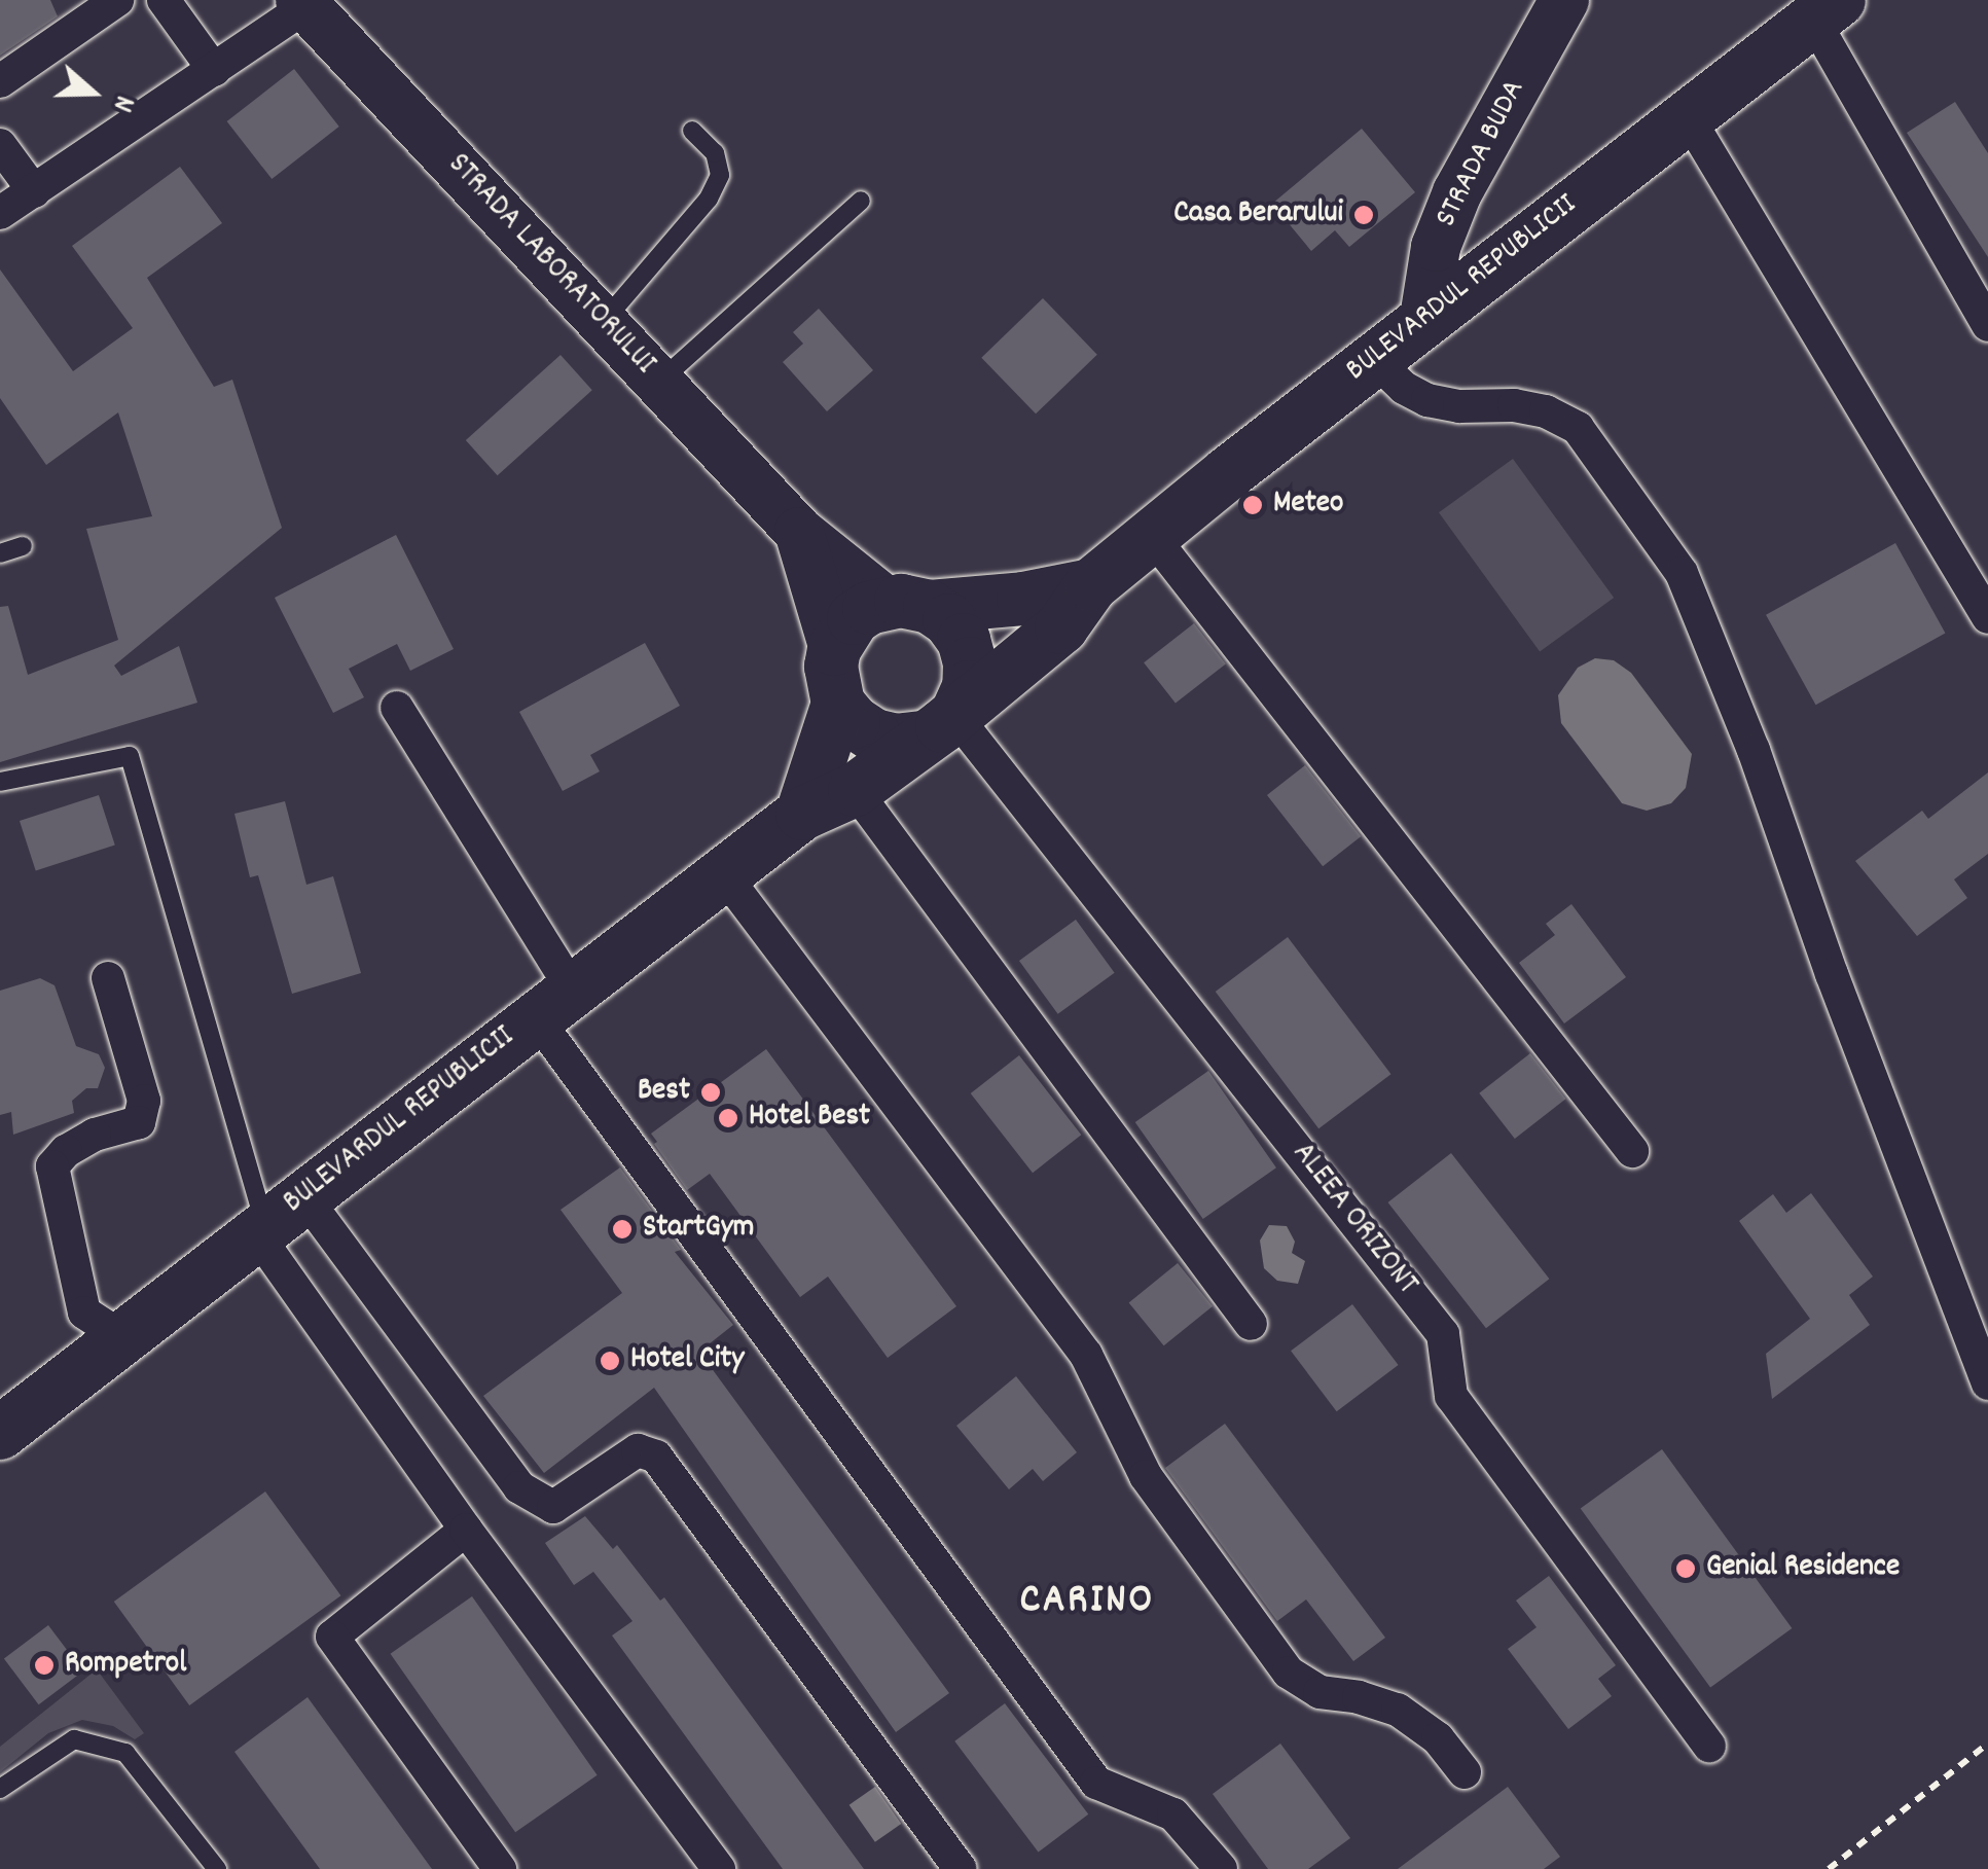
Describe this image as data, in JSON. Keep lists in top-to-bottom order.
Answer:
{
  "streets": {
    "main road": ["BULEVARDUL REPUBLICII"],
    "street": ["STRADA BUDA", "STRADA LABORATORULUI", "ALEEA ORIZONT"]
  },
  "crossings": [
    ["STRADA BUDA", "BULEVARDUL REPUBLICII"],
    ["STRADA LABORATORULUI", "BULEVARDUL REPUBLICII"],
    ["STRADA LABORATORULUI", "ALEEA ORIZONT"],
    ["BULEVARDUL REPUBLICII", "ALEEA ORIZONT"]
  ],
  "districts": ["CARINO"],
  "places": [
    "Casa Berarului",
    "Meteo",
    "Best",
    "Hotel Best",
    "StartGym",
    "Hotel City",
    "Genial Residence",
    "Rompetrol"
  ],
  "north": "right"
}
